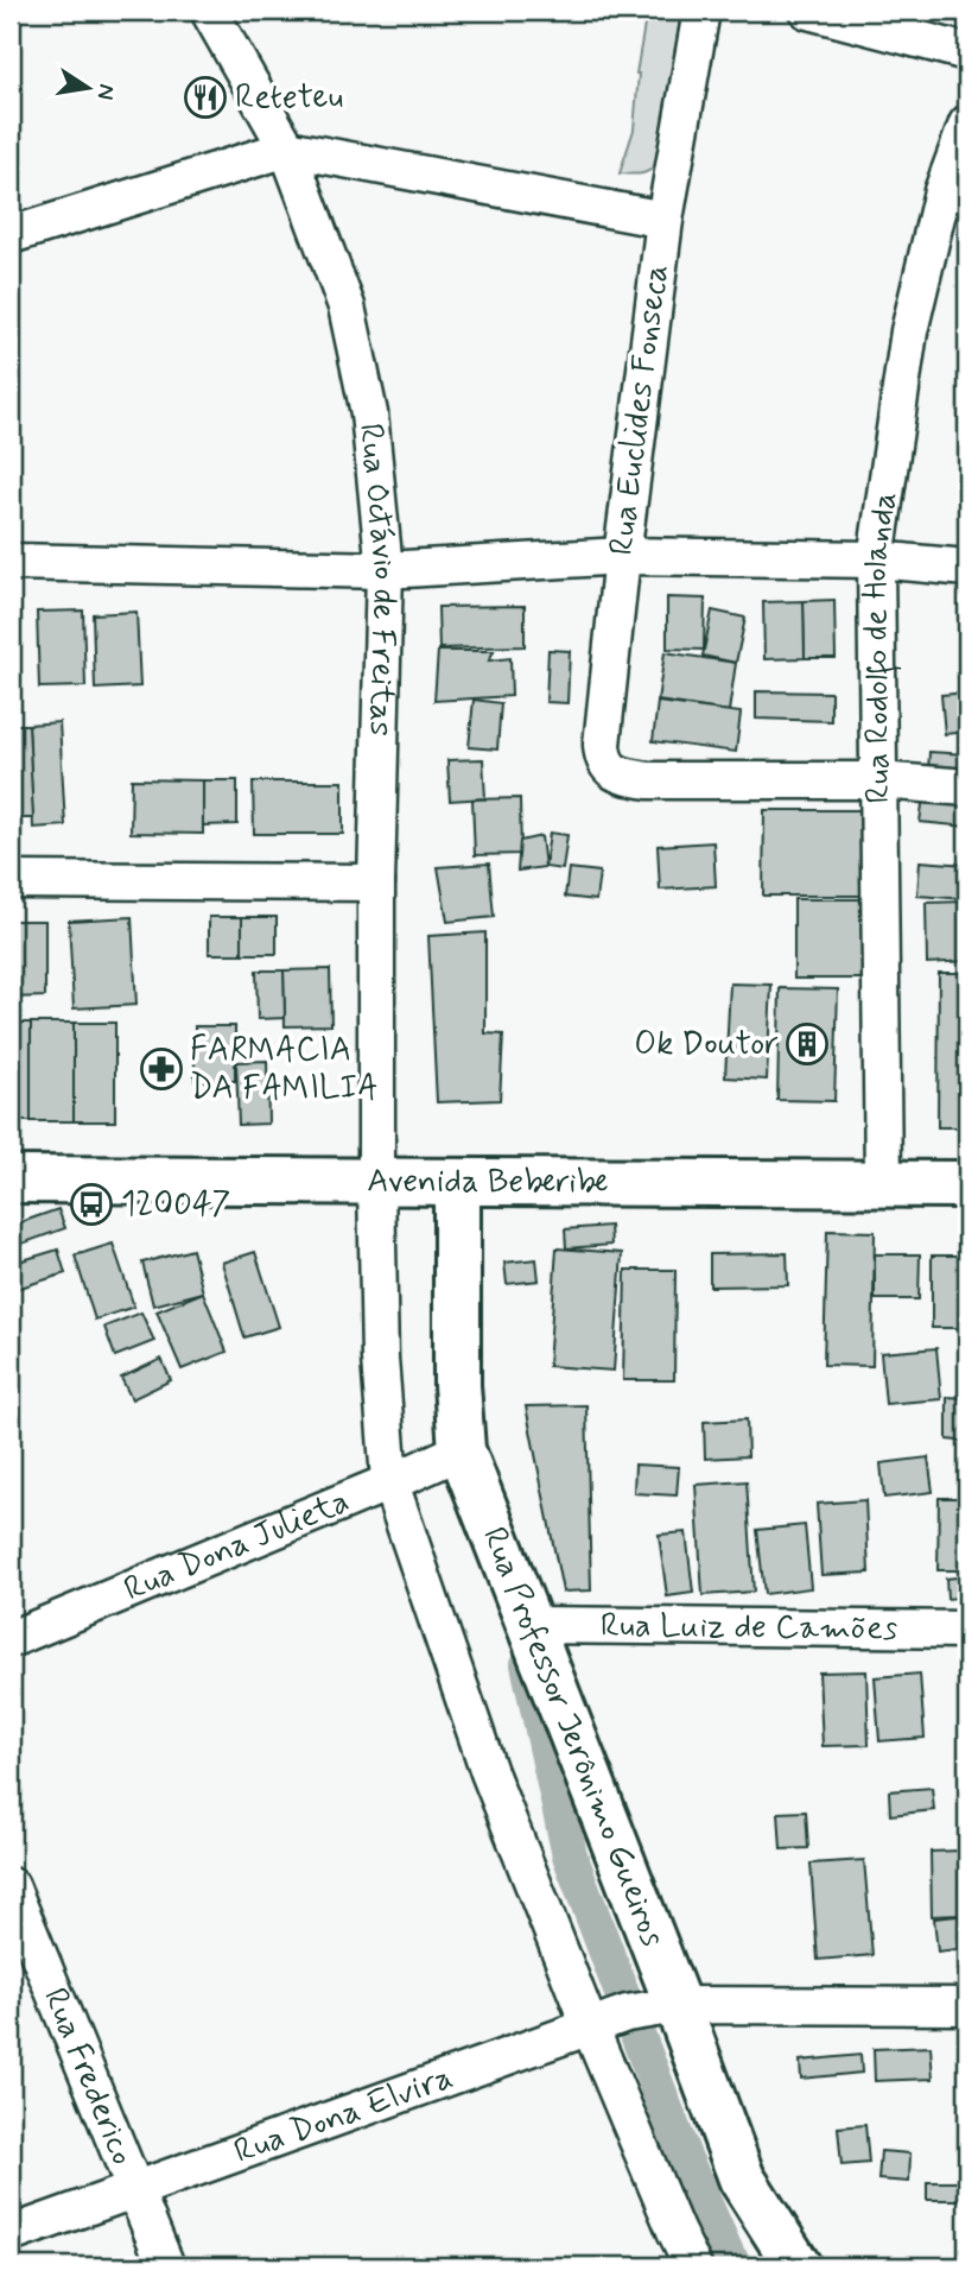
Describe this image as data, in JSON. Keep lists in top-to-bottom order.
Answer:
{
  "streets": {
    "street": [
      "Rua Euclides Fonseca",
      "Rua Octávio de Freitas",
      "Rua Rodolfo de Holanda",
      "Avenida Beberibe",
      "Rua Dona Julieta",
      "Rua Luiz de Camões",
      "Rua Professor Jerônimo Gueiros",
      "Rua Frederico",
      "Rua Dona Elvira"
    ]
  },
  "crossings": [
    ["Rua Euclides Fonseca", "Rua Rodolfo de Holanda"],
    ["Rua Octávio de Freitas", "Avenida Beberibe"],
    ["Rua Rodolfo de Holanda", "Avenida Beberibe"],
    ["Avenida Beberibe", "Rua Professor Jerônimo Gueiros"],
    ["Rua Dona Julieta", "Rua Professor Jerônimo Gueiros"],
    ["Rua Luiz de Camões", "Rua Professor Jerônimo Gueiros"],
    ["Rua Professor Jerônimo Gueiros", "Rua Dona Elvira"],
    ["Rua Frederico", "Rua Dona Elvira"]
  ],
  "places": {
    "restaurant": ["Reteteu"],
    "building": ["Ok Doutor"],
    "pharmacy": ["FARMACIA DA FAMILIA"],
    "bus stop": ["120047"]
  },
  "north": "right"
}
